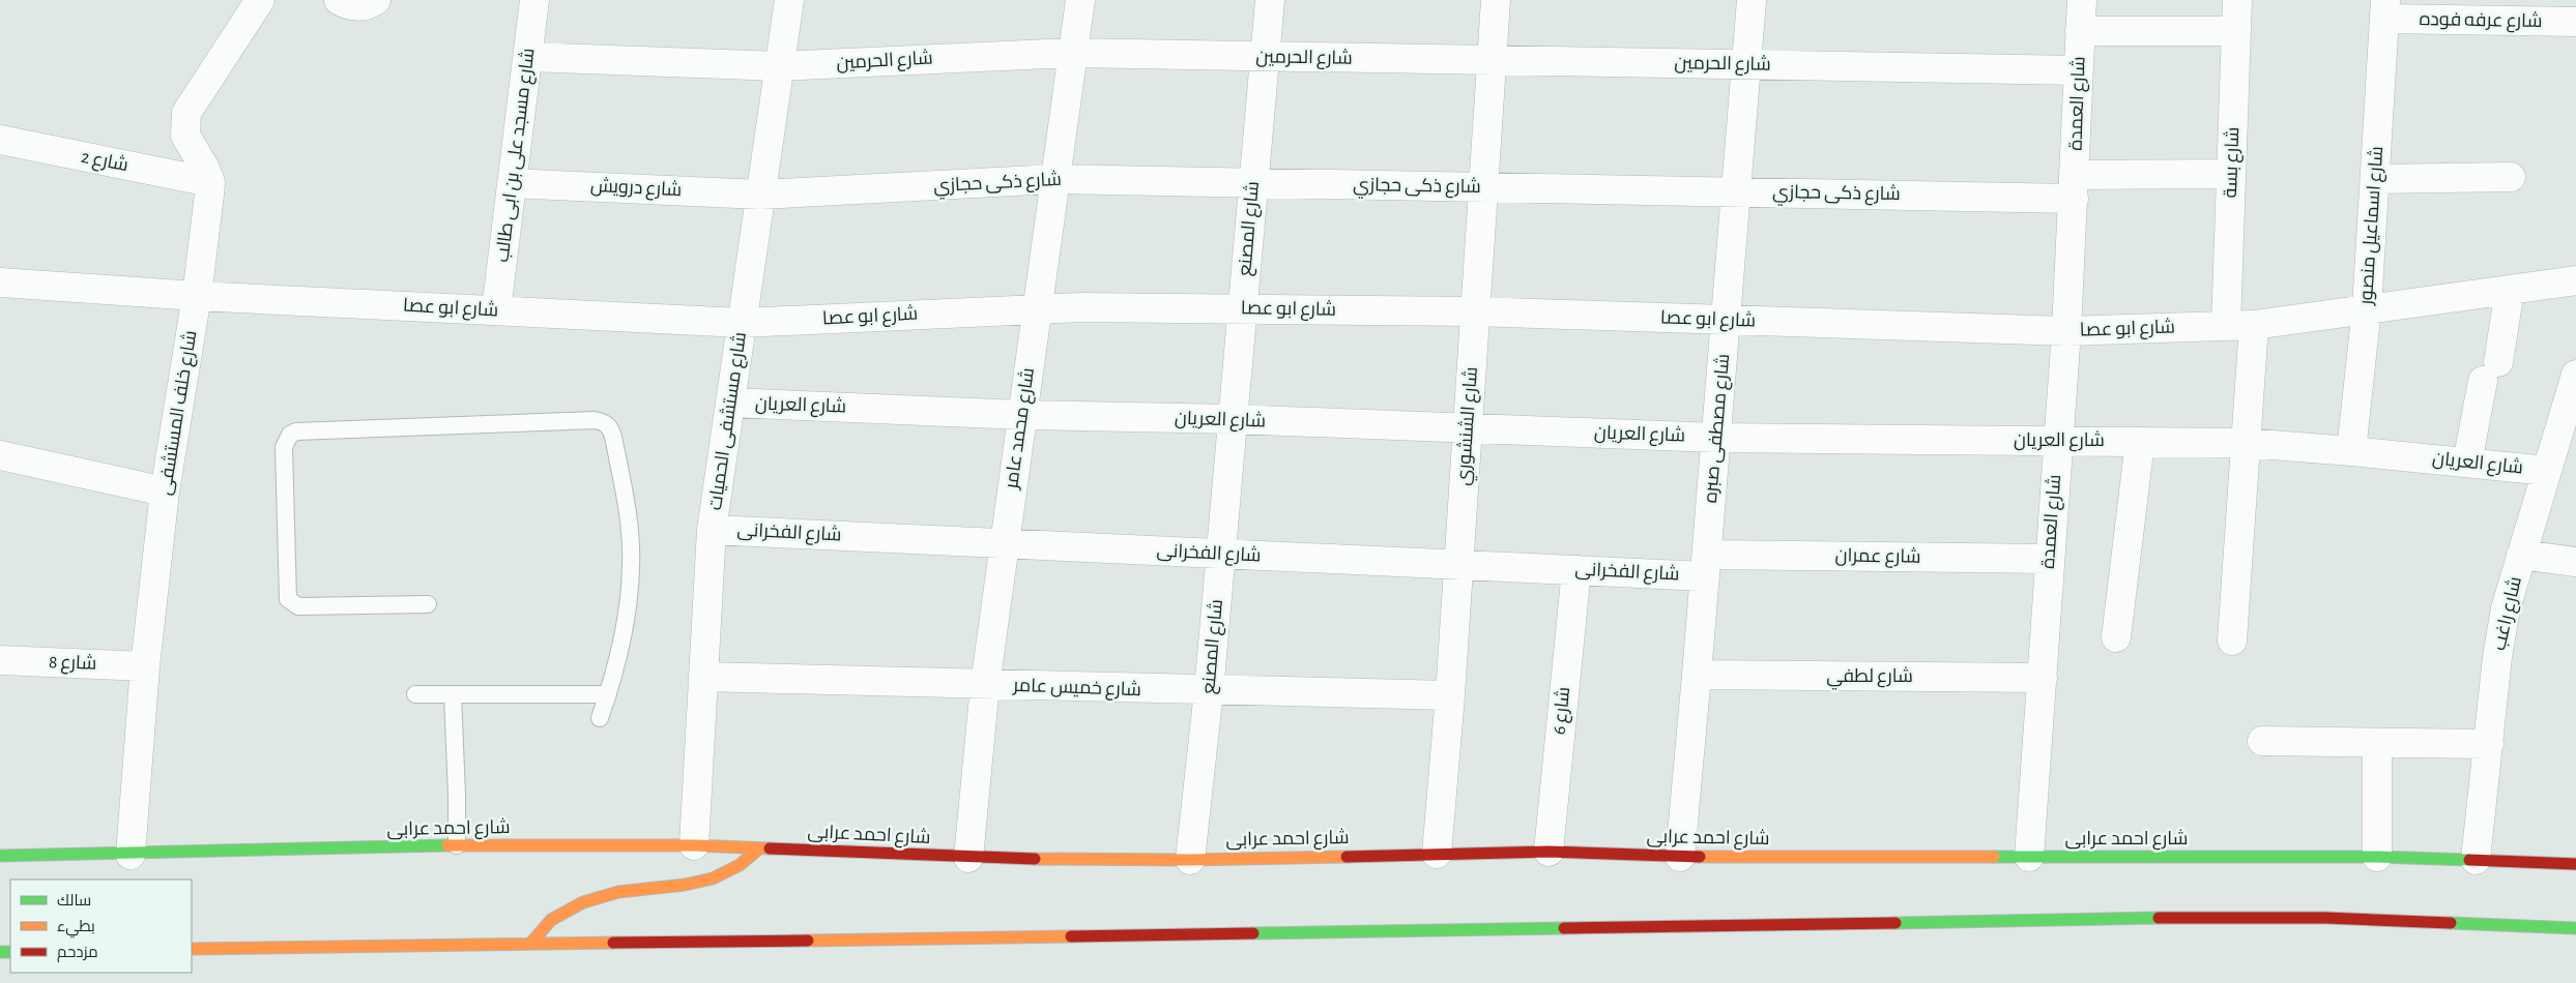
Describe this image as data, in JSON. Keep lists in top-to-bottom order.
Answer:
{
  "streets": {
    "main road": ["شارع احمد عرابى"],
    "street": [
      "شارع عرفه فوده",
      "شارع الحرمين",
      "شارع العمدة",
      "شارع مسجد على بن ابى طالب",
      "شارع 2",
      "شارع بسة",
      "شارع ذكى حجازي",
      "شارع درويش",
      "شارع اسماعيل منصور",
      "شارع المصنع",
      "شارع ابو عصا",
      "شارع العريان",
      "شارع خلف المستشفى",
      "شارع مستشفى الحميات",
      "شارع الشنشوري",
      "شارع محمد عامر",
      "شارع مصطفى صبره",
      "شارع الفخرانى",
      "شارع عمران",
      "شارع راغب",
      "شارع 8",
      "شارع لطفي",
      "شارع خميس عامر",
      "شارع 6"
    ]
  },
  "crossings": [
    ["شارع عرفه فوده", "شارع اسماعيل منصور"],
    ["شارع الحرمين", "شارع العمدة"],
    ["شارع الحرمين", "شارع مسجد على بن ابى طالب"],
    ["شارع الحرمين", "شارع المصنع"],
    ["شارع الحرمين", "شارع مستشفى الحميات"],
    ["شارع الحرمين", "شارع الشنشوري"],
    ["شارع الحرمين", "شارع محمد عامر"],
    ["شارع الحرمين", "شارع مصطفى صبره"],
    ["شارع العمدة", "شارع ذكى حجازي"],
    ["شارع العمدة", "شارع ابو عصا"],
    ["شارع العمدة", "شارع العريان"],
    ["شارع العمدة", "شارع عمران"],
    ["شارع العمدة", "شارع لطفي"],
    ["شارع العمدة", "شارع احمد عرابى"],
    ["شارع مسجد على بن ابى طالب", "شارع درويش"],
    ["شارع مسجد على بن ابى طالب", "شارع ابو عصا"],
    ["شارع 2", "شارع خلف المستشفى"],
    ["شارع بسة", "شارع ذكى حجازي"],
    ["شارع بسة", "شارع ابو عصا"],
    ["شارع بسة", "شارع العريان"],
    ["شارع ذكى حجازي", "شارع درويش"],
    ["شارع ذكى حجازي", "شارع المصنع"],
    ["شارع ذكى حجازي", "شارع مستشفى الحميات"],
    ["شارع ذكى حجازي", "شارع الشنشوري"],
    ["شارع ذكى حجازي", "شارع محمد عامر"],
    ["شارع ذكى حجازي", "شارع مصطفى صبره"],
    ["شارع درويش", "شارع مستشفى الحميات"],
    ["شارع اسماعيل منصور", "شارع ابو عصا"],
    ["شارع اسماعيل منصور", "شارع العريان"],
    ["شارع المصنع", "شارع ابو عصا"],
    ["شارع المصنع", "شارع العريان"],
    ["شارع المصنع", "شارع الفخرانى"],
    ["شارع المصنع", "شارع خميس عامر"],
    ["شارع المصنع", "شارع احمد عرابى"],
    ["شارع ابو عصا", "شارع خلف المستشفى"],
    ["شارع ابو عصا", "شارع مستشفى الحميات"],
    ["شارع ابو عصا", "شارع الشنشوري"],
    ["شارع ابو عصا", "شارع محمد عامر"],
    ["شارع ابو عصا", "شارع مصطفى صبره"],
    ["شارع العريان", "شارع مستشفى الحميات"],
    ["شارع العريان", "شارع الشنشوري"],
    ["شارع العريان", "شارع محمد عامر"],
    ["شارع العريان", "شارع مصطفى صبره"],
    ["شارع العريان", "شارع راغب"],
    ["شارع خلف المستشفى", "شارع 8"],
    ["شارع خلف المستشفى", "شارع احمد عرابى"],
    ["شارع مستشفى الحميات", "شارع الفخرانى"],
    ["شارع مستشفى الحميات", "شارع خميس عامر"],
    ["شارع مستشفى الحميات", "شارع احمد عرابى"],
    ["شارع الشنشوري", "شارع الفخرانى"],
    ["شارع الشنشوري", "شارع خميس عامر"],
    ["شارع الشنشوري", "شارع احمد عرابى"],
    ["شارع محمد عامر", "شارع الفخرانى"],
    ["شارع محمد عامر", "شارع خميس عامر"],
    ["شارع محمد عامر", "شارع احمد عرابى"],
    ["شارع مصطفى صبره", "شارع الفخرانى"],
    ["شارع مصطفى صبره", "شارع عمران"],
    ["شارع مصطفى صبره", "شارع لطفي"],
    ["شارع مصطفى صبره", "شارع احمد عرابى"],
    ["شارع الفخرانى", "شارع عمران"],
    ["شارع الفخرانى", "شارع 6"],
    ["شارع راغب", "شارع احمد عرابى"],
    ["شارع 6", "شارع احمد عرابى"]
  ],
  "legend": ["سالك", "بطيء", "مزدحم"]
}
